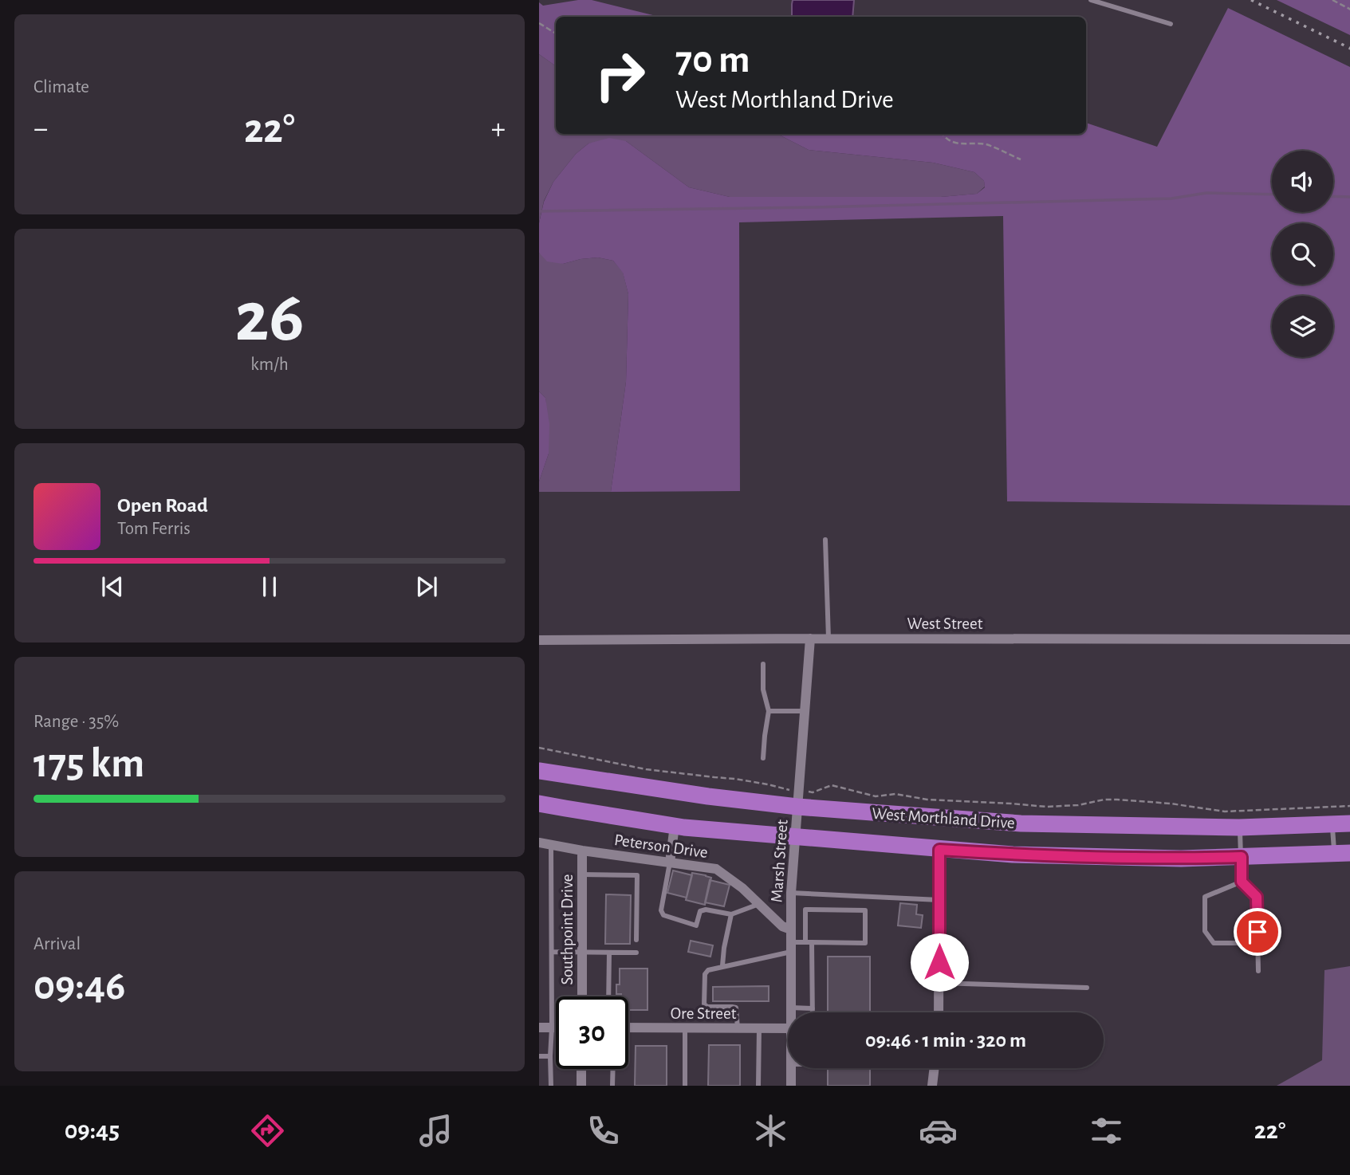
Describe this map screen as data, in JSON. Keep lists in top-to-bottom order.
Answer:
{
  "streets": {
    "highway": ["West Morthland Drive"],
    "street": [
      "West Street",
      "Peterson Drive",
      "Marsh Street",
      "Southpoint Drive",
      "Ore Street"
    ]
  },
  "crossings": [
    ["West Street", "Marsh Street"],
    ["West Morthland Drive", "Marsh Street"],
    ["Peterson Drive", "Marsh Street"],
    ["Peterson Drive", "Southpoint Drive"]
  ],
  "page": {
    "tile": [
      "Climate",
      ["26", "km/h"],
      ["Range · 35%", "175 km"],
      ["Arrival", "09:46"]
    ],
    "turn": ["70 m", "West Morthland Drive"],
    "heat": ["−", "22°", "+"],
    "song": ["Open Road", "Tom Ferris"],
    "limit": "30",
    "trip": "09:46 · 1 min · 320 m",
    "tabs": ["09:45", "22°"]
  }
}
